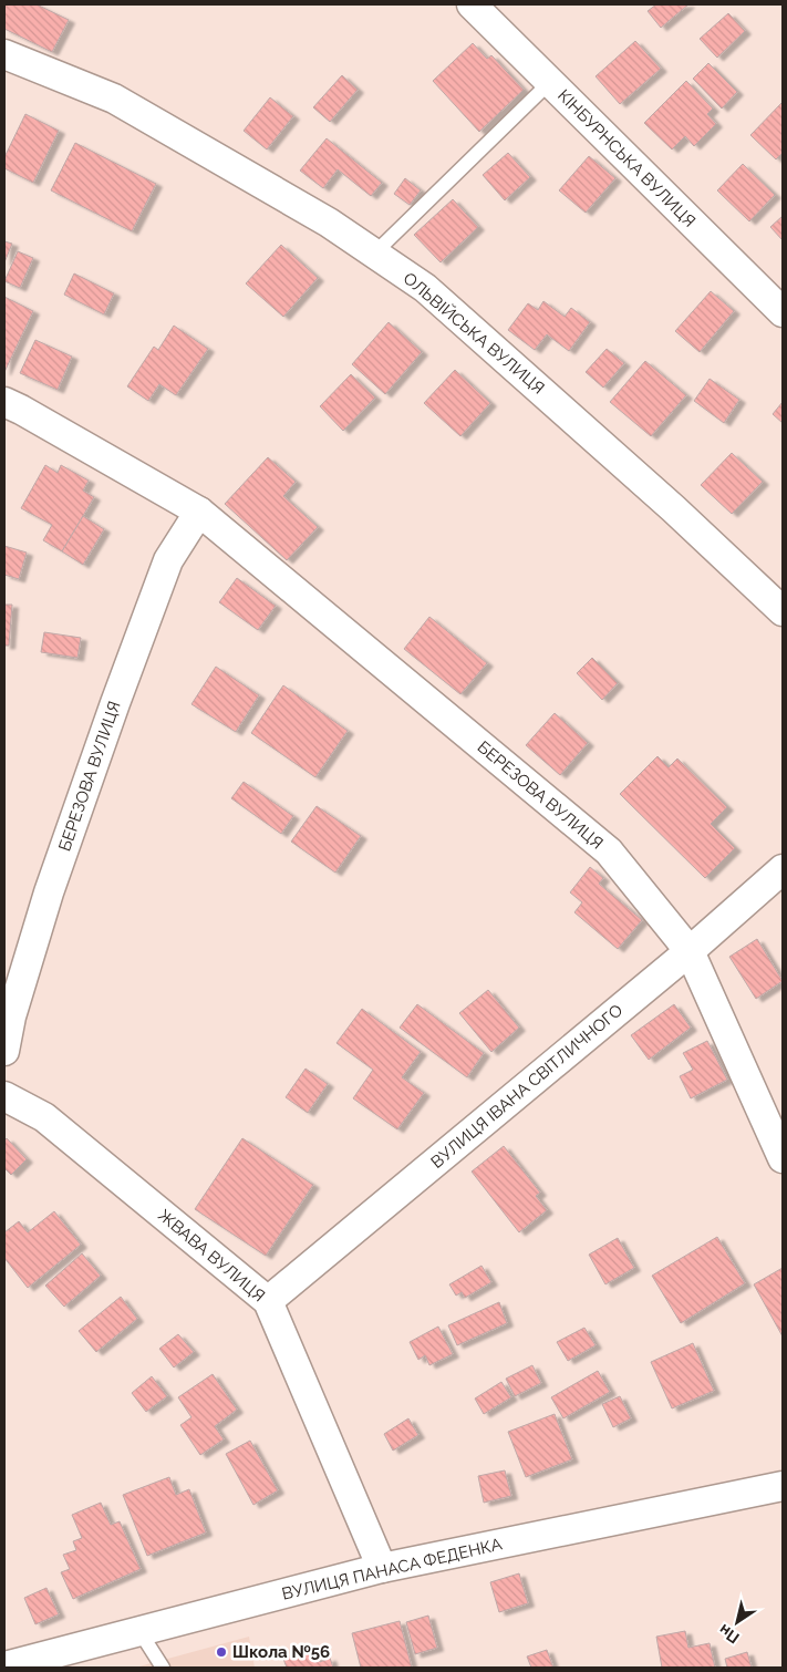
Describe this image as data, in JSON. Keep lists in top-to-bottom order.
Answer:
{
  "streets": {
    "street": [
      "КІНБУРНСЬКА ВУЛИЦЯ",
      "ОЛЬВІЙСЬКА ВУЛИЦЯ",
      "БЕРЕЗОВА ВУЛИЦЯ",
      "ВУЛИЦЯ ІВАНА СВІТЛИЧНОГО",
      "ЖВАВА ВУЛИЦЯ",
      "ВУЛИЦЯ ПАНАСА ФЕДЕНКА"
    ]
  },
  "crossings": [
    ["БЕРЕЗОВА ВУЛИЦЯ", "ВУЛИЦЯ ІВАНА СВІТЛИЧНОГО"],
    ["ВУЛИЦЯ ІВАНА СВІТЛИЧНОГО", "ЖВАВА ВУЛИЦЯ"],
    ["ЖВАВА ВУЛИЦЯ", "ВУЛИЦЯ ПАНАСА ФЕДЕНКА"]
  ],
  "places": ["Школа №56"],
  "north": "bottom left"
}
